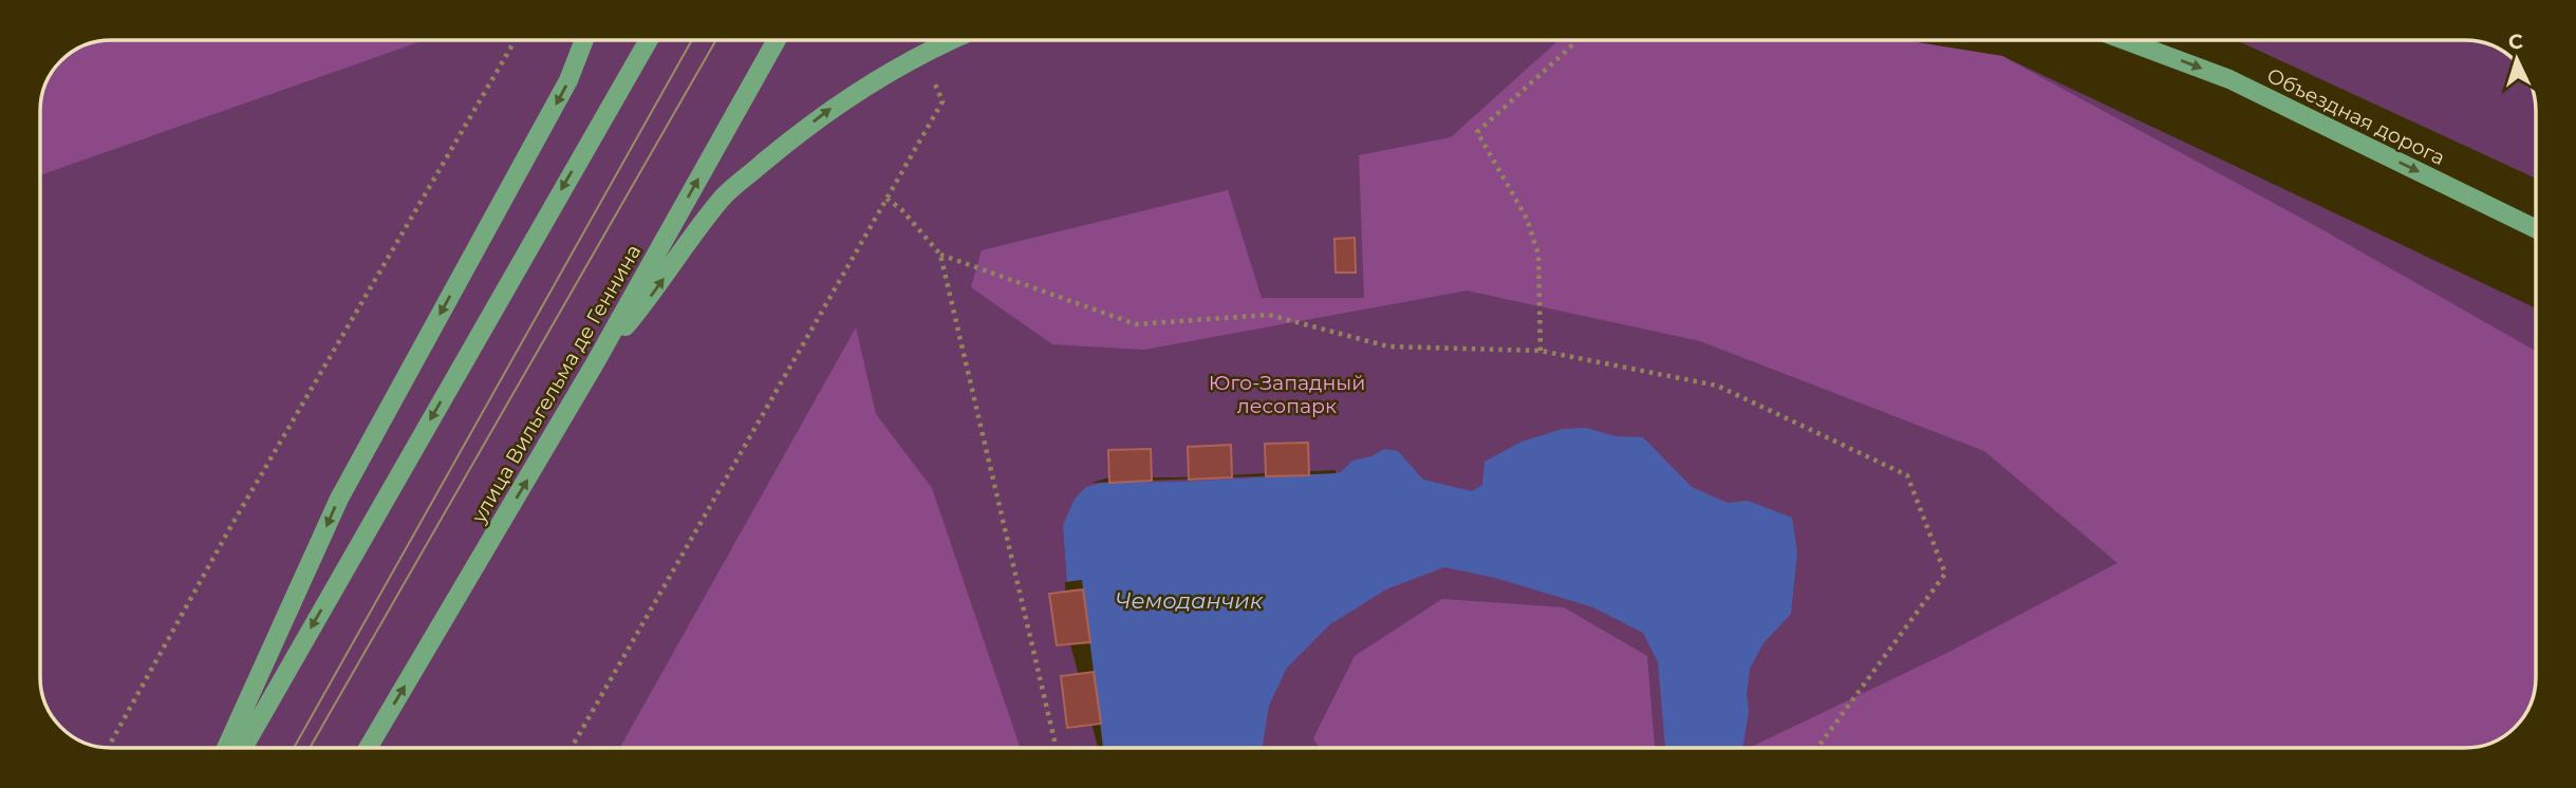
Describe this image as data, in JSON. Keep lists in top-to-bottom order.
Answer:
{
  "streets": {
    "main road": ["Объездная дорога", "улица Вильгельма де Геннина"]
  },
  "one_way": ["Объездная дорога"],
  "water": ["Чемоданчик"],
  "parks": ["Юго-Западный лесопарк"],
  "north": "top"
}
